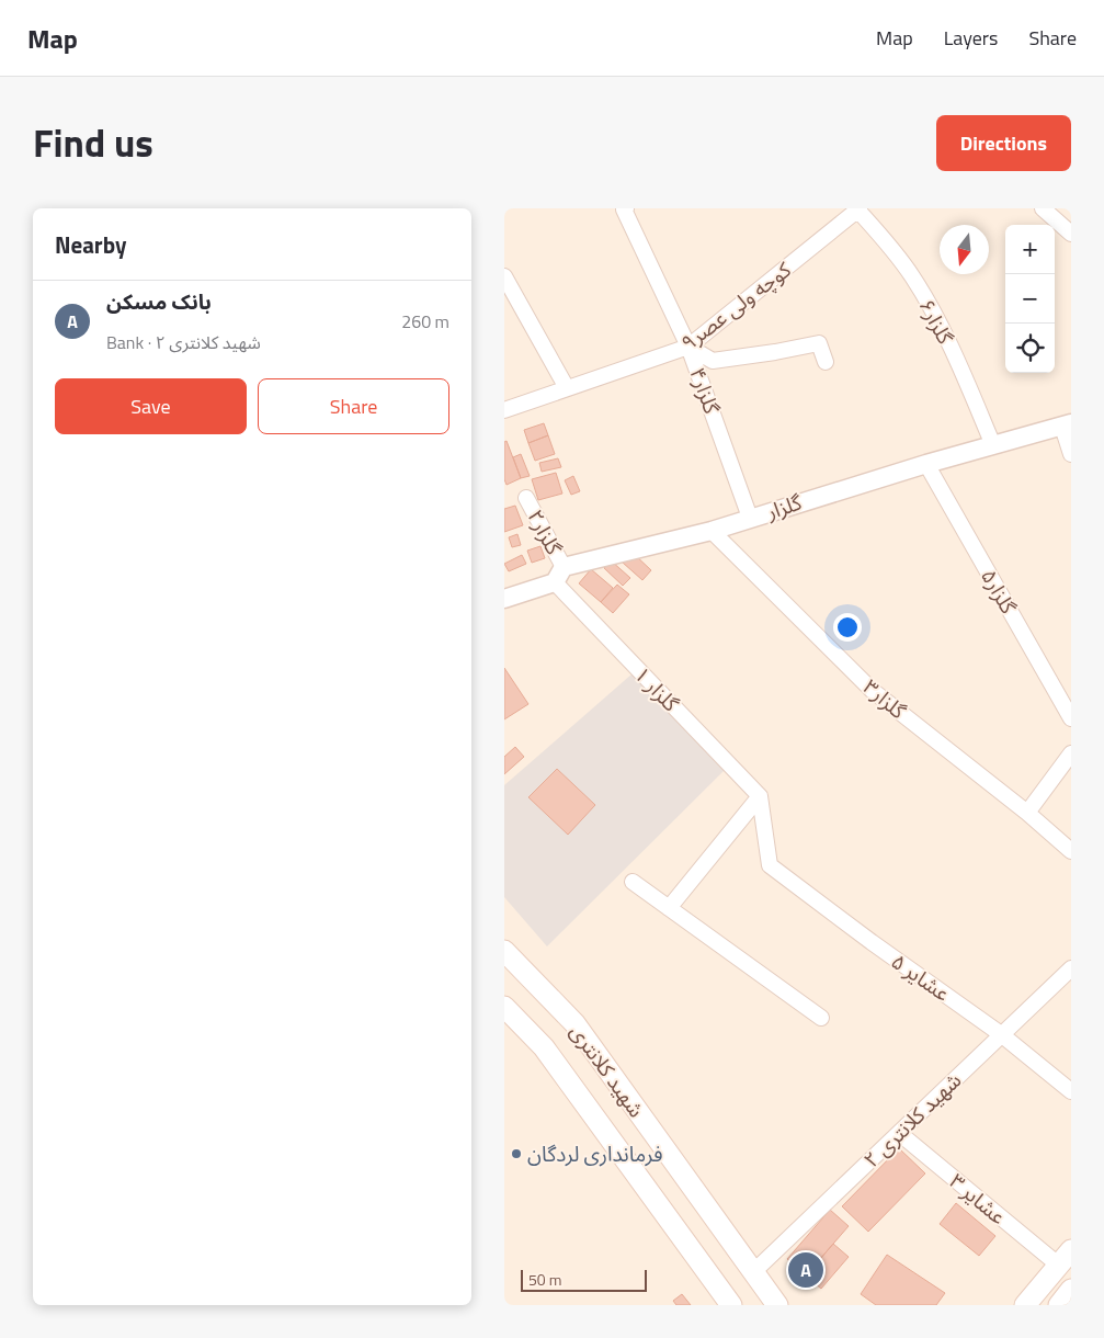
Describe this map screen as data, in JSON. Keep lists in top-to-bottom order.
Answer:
{
  "streets": {
    "main road": ["شهید کلانتری"],
    "street": [
      "کوچه ولی عصر۹",
      "گلزار۶",
      "گلزار۴",
      "گلزار",
      "گلزار۲",
      "گلزار۵",
      "گلزار ۱",
      "گلزار۳",
      "عشایر ۵",
      "شهید کلانتری ۲",
      "عشایر ۳"
    ]
  },
  "crossings": [
    ["کوچه ولی عصر۹", "گلزار۶"],
    ["کوچه ولی عصر۹", "گلزار۴"],
    ["گلزار۶", "گلزار"],
    ["گلزار۴", "گلزار"],
    ["گلزار", "گلزار۲"],
    ["گلزار", "گلزار۵"],
    ["گلزار", "گلزار ۱"],
    ["گلزار", "گلزار۳"],
    ["گلزار۲", "گلزار ۱"],
    ["گلزار ۱", "عشایر ۵"],
    ["عشایر ۵", "شهید کلانتری ۲"],
    ["شهید کلانتری", "شهید کلانتری ۲"],
    ["شهید کلانتری ۲", "عشایر ۳"]
  ],
  "places": ["فرمانداری لردگان"],
  "scale_bar": "50 m",
  "north": "bottom",
  "page": {
    "header": "Map",
    "nav": ["Map", "Layers", "Share"],
    "title": "Find us",
    "buttons": [
      "Directions",
      ["Save", "Share"]
    ],
    "heading": "Nearby",
    "map_buttons": ["+", "−"],
    "list": [
      {
        "mark": "A",
        "name": "بانک مسکن",
        "note": "Bank · شهید کلانتری ۲",
        "value": "260 m"
      }
    ],
    "pins": "A",
    "scale": "50 m"
  }
}
